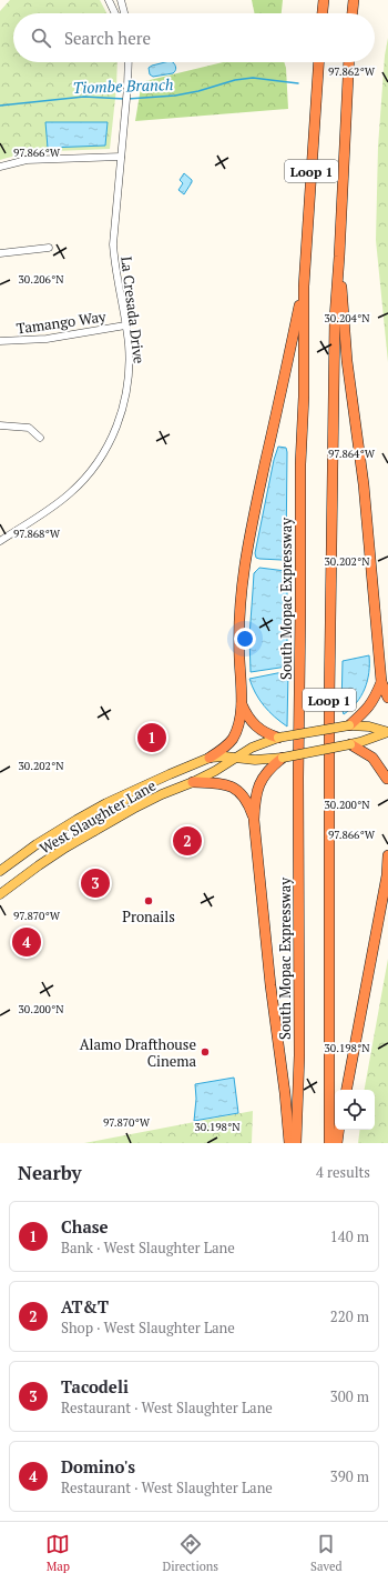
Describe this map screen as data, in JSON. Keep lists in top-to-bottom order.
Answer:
{
  "streets": {
    "highway": ["Loop 1", "South Mopac Expressway"],
    "main road": ["West Slaughter Lane"],
    "street": ["La Cresada Drive", "Tamango Way"]
  },
  "crossings": [
    ["La Cresada Drive", "Tamango Way"]
  ],
  "water": ["Tiombe Branch"],
  "places": ["Pronails", "Alamo Drafthouse Cinema"],
  "page": {
    "search": "Search here",
    "pins": [
      "1",
      "2",
      "3",
      "4"
    ],
    "heading": ["Nearby", "4 results"],
    "list": [
      {
        "mark": "1",
        "name": "Chase",
        "note": "Bank · West Slaughter Lane",
        "value": "140 m"
      },
      {
        "mark": "2",
        "name": "AT&T",
        "note": "Shop · West Slaughter Lane",
        "value": "220 m"
      },
      {
        "mark": "3",
        "name": "Tacodeli",
        "note": "Restaurant · West Slaughter Lane",
        "value": "300 m"
      },
      {
        "mark": "4",
        "name": "Domino's",
        "note": "Restaurant · West Slaughter Lane",
        "value": "390 m"
      }
    ],
    "nav": ["Map", "Directions", "Saved"]
  },
  "coordinates": [
    "97.862°W",
    "97.866°W",
    "30.206°N",
    "30.204°N",
    "97.864°W",
    "97.868°W",
    "30.202°N",
    "30.200°N",
    "97.870°W",
    "30.198°N"
  ]
}
